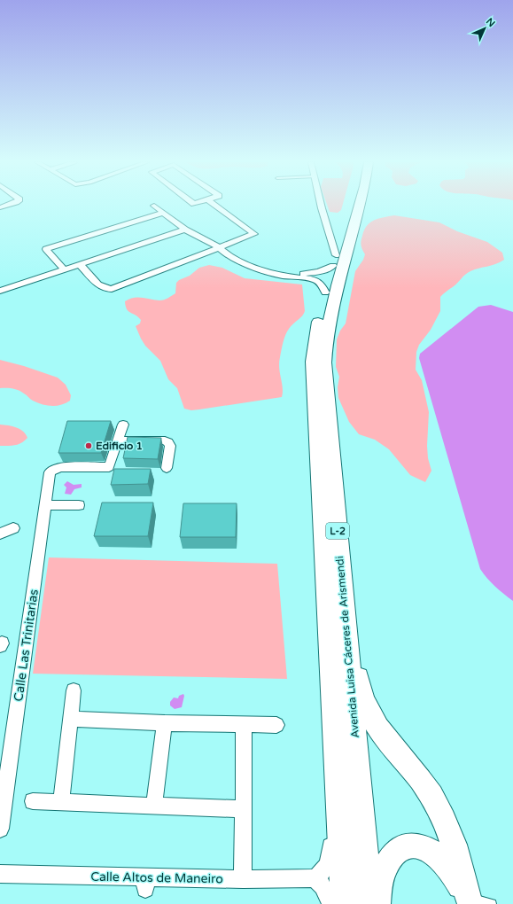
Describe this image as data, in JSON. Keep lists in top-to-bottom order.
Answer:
{
  "streets": {
    "main road": ["L-2", "Avenida Luisa Cáceres de Arismendi"],
    "street": ["Calle Las Trinitarias", "Calle Altos de Maneiro"]
  },
  "places": ["Edificio 1"],
  "north": "top right"
}
